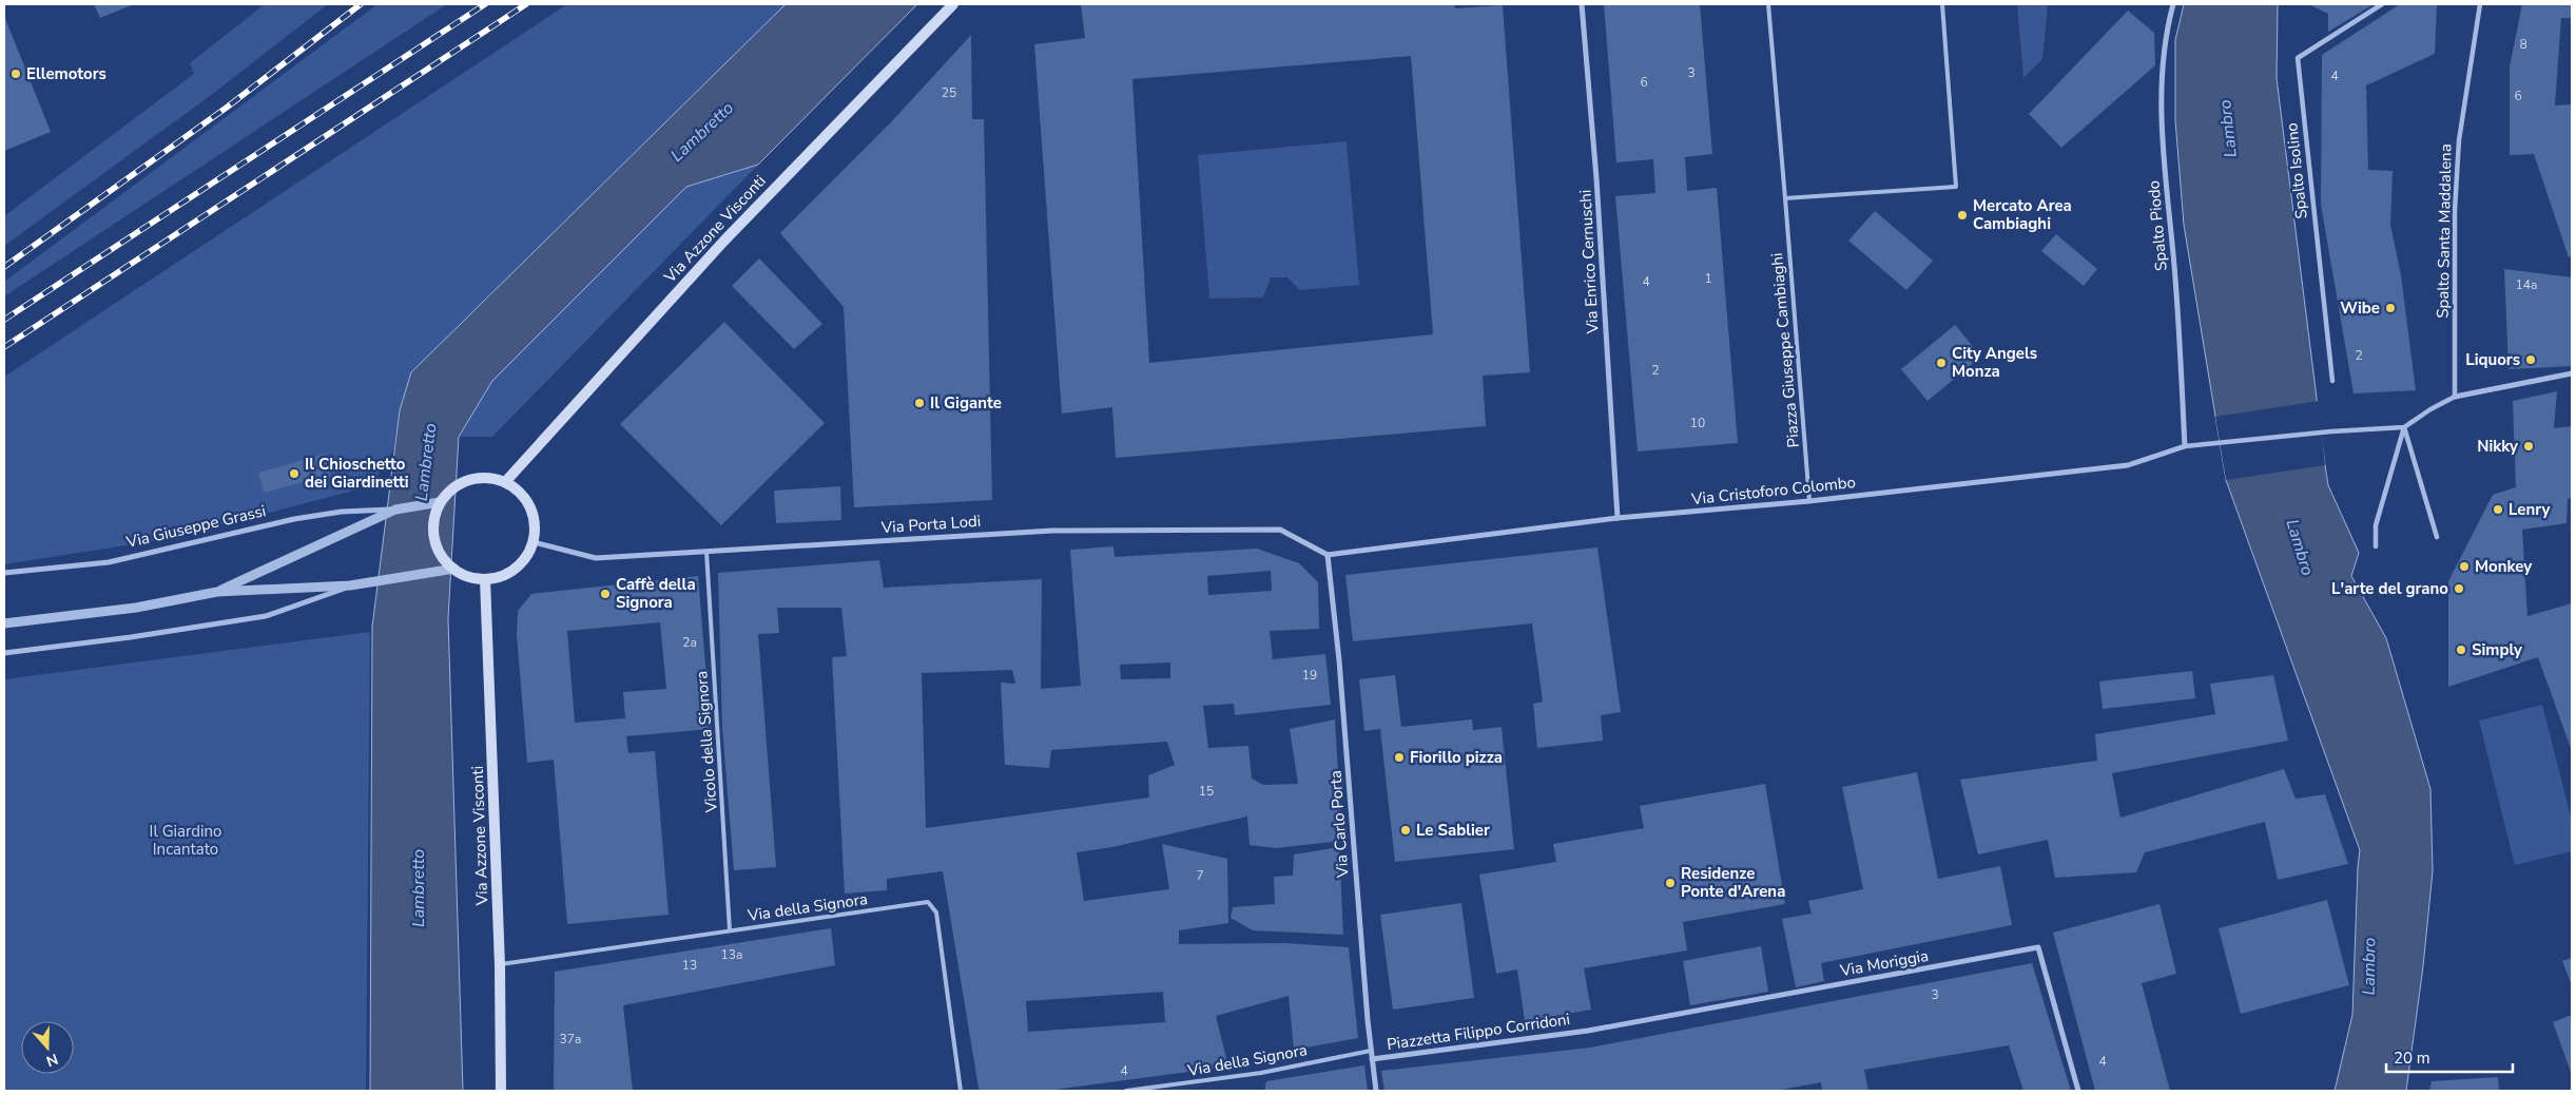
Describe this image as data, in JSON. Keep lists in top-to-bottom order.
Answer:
{
  "streets": {
    "main road": ["Via Azzone Visconti"],
    "street": [
      "Spalto Isolino",
      "Spalto Piodo",
      "Spalto Santa Maddalena",
      "Via Enrico Cernuschi",
      "Via Cristoforo Colombo",
      "Via Porta Lodi",
      "Via Giuseppe Grassi",
      "Via Carlo Porta",
      "Via Moriggia",
      "Piazzetta Filippo Corridoni"
    ],
    "lane": ["Piazza Giuseppe Cambiaghi", "Vicolo della Signora", "Via della Signora"]
  },
  "crossings": [
    ["Spalto Piodo", "Via Cristoforo Colombo"],
    ["Via Azzone Visconti", "Via Porta Lodi"],
    ["Via Azzone Visconti", "Via Giuseppe Grassi"],
    ["Via Azzone Visconti", "Via della Signora"],
    ["Via Enrico Cernuschi", "Via Cristoforo Colombo"],
    ["Piazza Giuseppe Cambiaghi", "Via Cristoforo Colombo"],
    ["Via Cristoforo Colombo", "Via Porta Lodi"],
    ["Via Cristoforo Colombo", "Via Carlo Porta"],
    ["Via Porta Lodi", "Via Giuseppe Grassi"],
    ["Via Porta Lodi", "Vicolo della Signora"],
    ["Via Porta Lodi", "Via Carlo Porta"],
    ["Vicolo della Signora", "Via della Signora"],
    ["Via Carlo Porta", "Via della Signora"],
    ["Via Carlo Porta", "Piazzetta Filippo Corridoni"],
    ["Via Moriggia", "Piazzetta Filippo Corridoni"]
  ],
  "water": ["Lambro", "Lambretto"],
  "parks": ["Il Giardino Incantato"],
  "places": [
    "Ellemotors",
    "Mercato Area Cambiaghi",
    "Wibe",
    "Liquors",
    "City Angels Monza",
    "Il Gigante",
    "Nikky",
    "Il Chioschetto dei Giardinetti",
    "Lenry",
    "Monkey",
    "L'arte del grano",
    "Caffè della Signora",
    "Simply",
    "Fiorillo pizza",
    "Le Sablier",
    "Residenze Ponte d'Arena"
  ],
  "house_numbers": [
    "8",
    "3",
    "4",
    "6",
    "25",
    "6",
    "1",
    "4",
    "14a",
    "2",
    "2",
    "10",
    "2a",
    "19",
    "15",
    "7",
    "13a",
    "13",
    "3",
    "37a",
    "4",
    "4"
  ],
  "scale_bar": "20 m",
  "north": "bottom"
}
